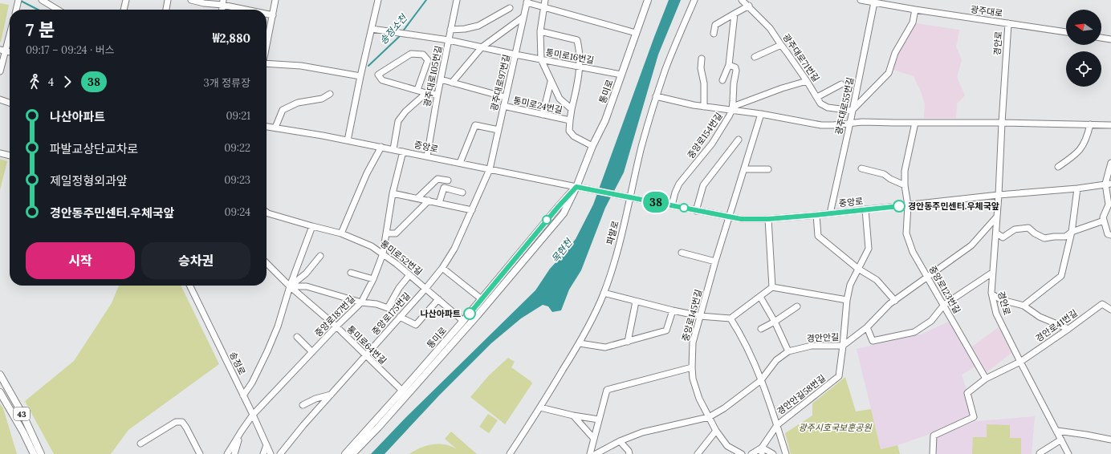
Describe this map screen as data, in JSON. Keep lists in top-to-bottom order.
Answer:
{
  "streets": {
    "main road": ["통미로", "43"],
    "street": [
      "광주대로",
      "경안로",
      "통미로16번길",
      "광주대로71번길",
      "광주대로105번길",
      "광주대로97번길",
      "통미로24번길",
      "광주대로55번길",
      "중앙로154번길",
      "중앙로",
      "파발로",
      "통미로52번길",
      "중앙로123번길",
      "중앙로175번길",
      "중앙로145번길",
      "중앙로187번길",
      "경안로41번길",
      "경안안길",
      "통미로64번길",
      "송정로",
      "경안안길58번길"
    ]
  },
  "crossings": [
    ["광주대로", "경안로"],
    ["광주대로", "광주대로55번길"],
    ["경안로", "중앙로"],
    ["경안로", "경안로41번길"],
    ["경안로", "경안안길"],
    ["통미로16번길", "광주대로105번길"],
    ["통미로16번길", "광주대로97번길"],
    ["통미로16번길", "통미로"],
    ["광주대로71번길", "광주대로55번길"],
    ["광주대로105번길", "중앙로"],
    ["광주대로97번길", "통미로24번길"],
    ["광주대로97번길", "중앙로"],
    ["광주대로97번길", "중앙로175번길"],
    ["통미로", "통미로24번길"],
    ["통미로", "중앙로"],
    ["통미로", "통미로52번길"],
    ["통미로", "통미로64번길"],
    ["광주대로55번길", "중앙로"],
    ["중앙로154번길", "중앙로"],
    ["중앙로", "파발로"],
    ["중앙로", "중앙로123번길"],
    ["중앙로", "중앙로175번길"],
    ["중앙로", "중앙로145번길"],
    ["중앙로", "중앙로187번길"],
    ["중앙로", "경안안길58번길"],
    ["통미로52번길", "중앙로175번길"],
    ["통미로52번길", "중앙로187번길"],
    ["중앙로123번길", "경안로41번길"],
    ["중앙로123번길", "경안안길"],
    ["중앙로175번길", "통미로64번길"],
    ["중앙로145번길", "경안안길"],
    ["중앙로187번길", "통미로64번길"],
    ["중앙로187번길", "송정로"],
    ["경안안길", "경안안길58번길"]
  ],
  "water": ["송정소천", "목현천"],
  "parks": ["광주시호국보훈공원"],
  "places": ["경안동주민센터.우체국앞", "나산아파트"],
  "lines": ["bus line 38"],
  "north": "left",
  "page": {
    "on_map": "38",
    "heading": ["7 분", "09:17 – 09:24 · 버스", "₩2,880"],
    "legs": ["4", "38", "3개 정류장"],
    "list": [
      {
        "name": "나산아파트",
        "value": "09:21"
      },
      {
        "name": "파발교상단교차로",
        "value": "09:22"
      },
      {
        "name": "제일정형외과앞",
        "value": "09:23"
      },
      {
        "name": "경안동주민센터.우체국앞",
        "value": "09:24"
      }
    ],
    "buttons": ["시작", "승차권"]
  }
}
